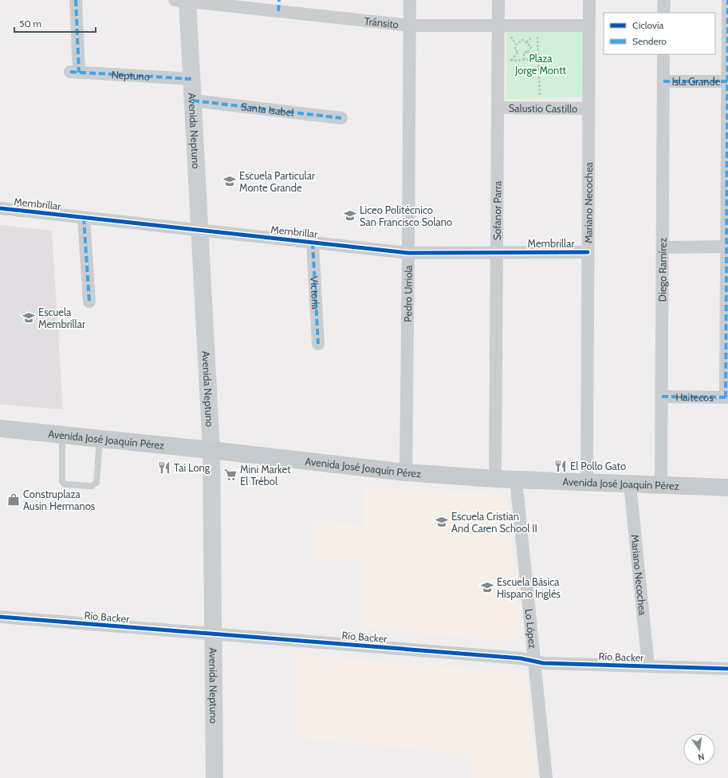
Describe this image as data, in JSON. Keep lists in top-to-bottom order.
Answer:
{
  "streets": {
    "main road": ["Avenida Neptuno", "Avenida José Joaquín Pérez"],
    "street": [
      "Tránsito",
      "Neptuno",
      "Isla Grande",
      "Salustio Castillo",
      "Santa Isabel",
      "Mariano Necochea",
      "Membrillar",
      "Sofanor Parra",
      "Diego Ramírez",
      "Victoria",
      "Pedro Urriola",
      "Haitecos",
      "Río Backer",
      "Lo López"
    ]
  },
  "crossings": [
    ["Tránsito", "Avenida Neptuno"],
    ["Tránsito", "Mariano Necochea"],
    ["Tránsito", "Sofanor Parra"],
    ["Tránsito", "Pedro Urriola"],
    ["Neptuno", "Avenida Neptuno"],
    ["Isla Grande", "Diego Ramírez"],
    ["Salustio Castillo", "Mariano Necochea"],
    ["Salustio Castillo", "Sofanor Parra"],
    ["Santa Isabel", "Avenida Neptuno"],
    ["Avenida Neptuno", "Membrillar"],
    ["Avenida Neptuno", "Avenida José Joaquín Pérez"],
    ["Avenida Neptuno", "Río Backer"],
    ["Mariano Necochea", "Membrillar"],
    ["Mariano Necochea", "Avenida José Joaquín Pérez"],
    ["Mariano Necochea", "Río Backer"],
    ["Membrillar", "Sofanor Parra"],
    ["Membrillar", "Victoria"],
    ["Membrillar", "Pedro Urriola"],
    ["Sofanor Parra", "Avenida José Joaquín Pérez"],
    ["Diego Ramírez", "Haitecos"],
    ["Diego Ramírez", "Avenida José Joaquín Pérez"],
    ["Pedro Urriola", "Avenida José Joaquín Pérez"],
    ["Avenida José Joaquín Pérez", "Lo López"],
    ["Río Backer", "Lo López"]
  ],
  "parks": ["Plaza Jorge Montt"],
  "places": {
    "school or university": [
      "Escuela Particular Monte Grande",
      "Liceo Politécnico San Francisco Solano",
      "Escuela Membrillar",
      "Escuela Cristian And Caren School II",
      "Escuela Básica Hispano Inglés"
    ],
    "restaurant": ["El Pollo Gato", "Tai Long"],
    "supermarket": ["Mini Market El Trébol"],
    "shop": ["Construplaza Ausin Hermanos"]
  },
  "legend": ["Ciclovía", "Sendero"],
  "scale_bar": "50 m",
  "north": "bottom"
}
